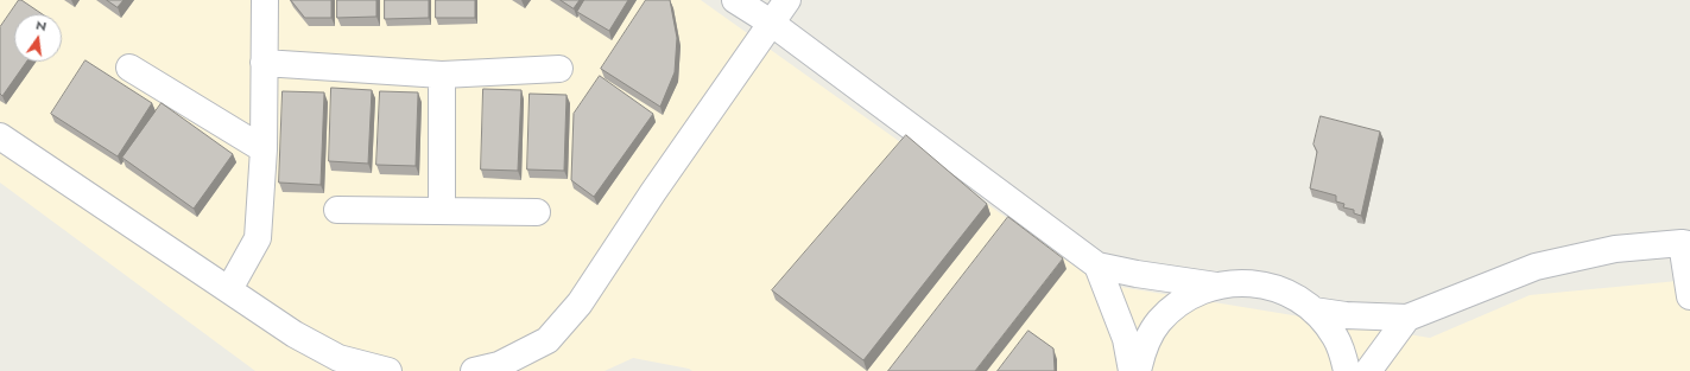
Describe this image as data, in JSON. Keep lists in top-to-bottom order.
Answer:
{
  "north": "top"
}
